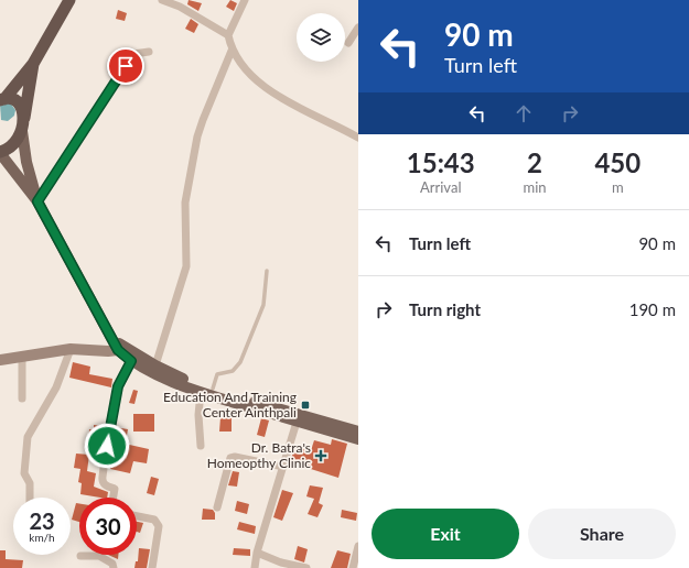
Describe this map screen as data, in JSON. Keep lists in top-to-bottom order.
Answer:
{
  "places": {
    "transit": ["Education And Training Center Ainthpali"],
    "health": ["Dr. Batra's Homeopthy Clinic"]
  },
  "page": {
    "turn": ["90 m", "Turn left"],
    "eta": [
      "15:43",
      "Arrival",
      "2",
      "min",
      "450",
      "m"
    ],
    "list": [
      {
        "name": "Turn left",
        "value": "90 m"
      },
      {
        "name": "Turn right",
        "value": "190 m"
      }
    ],
    "speed": "23 km/h",
    "limit": "30",
    "buttons": ["Exit", "Share"]
  }
}
